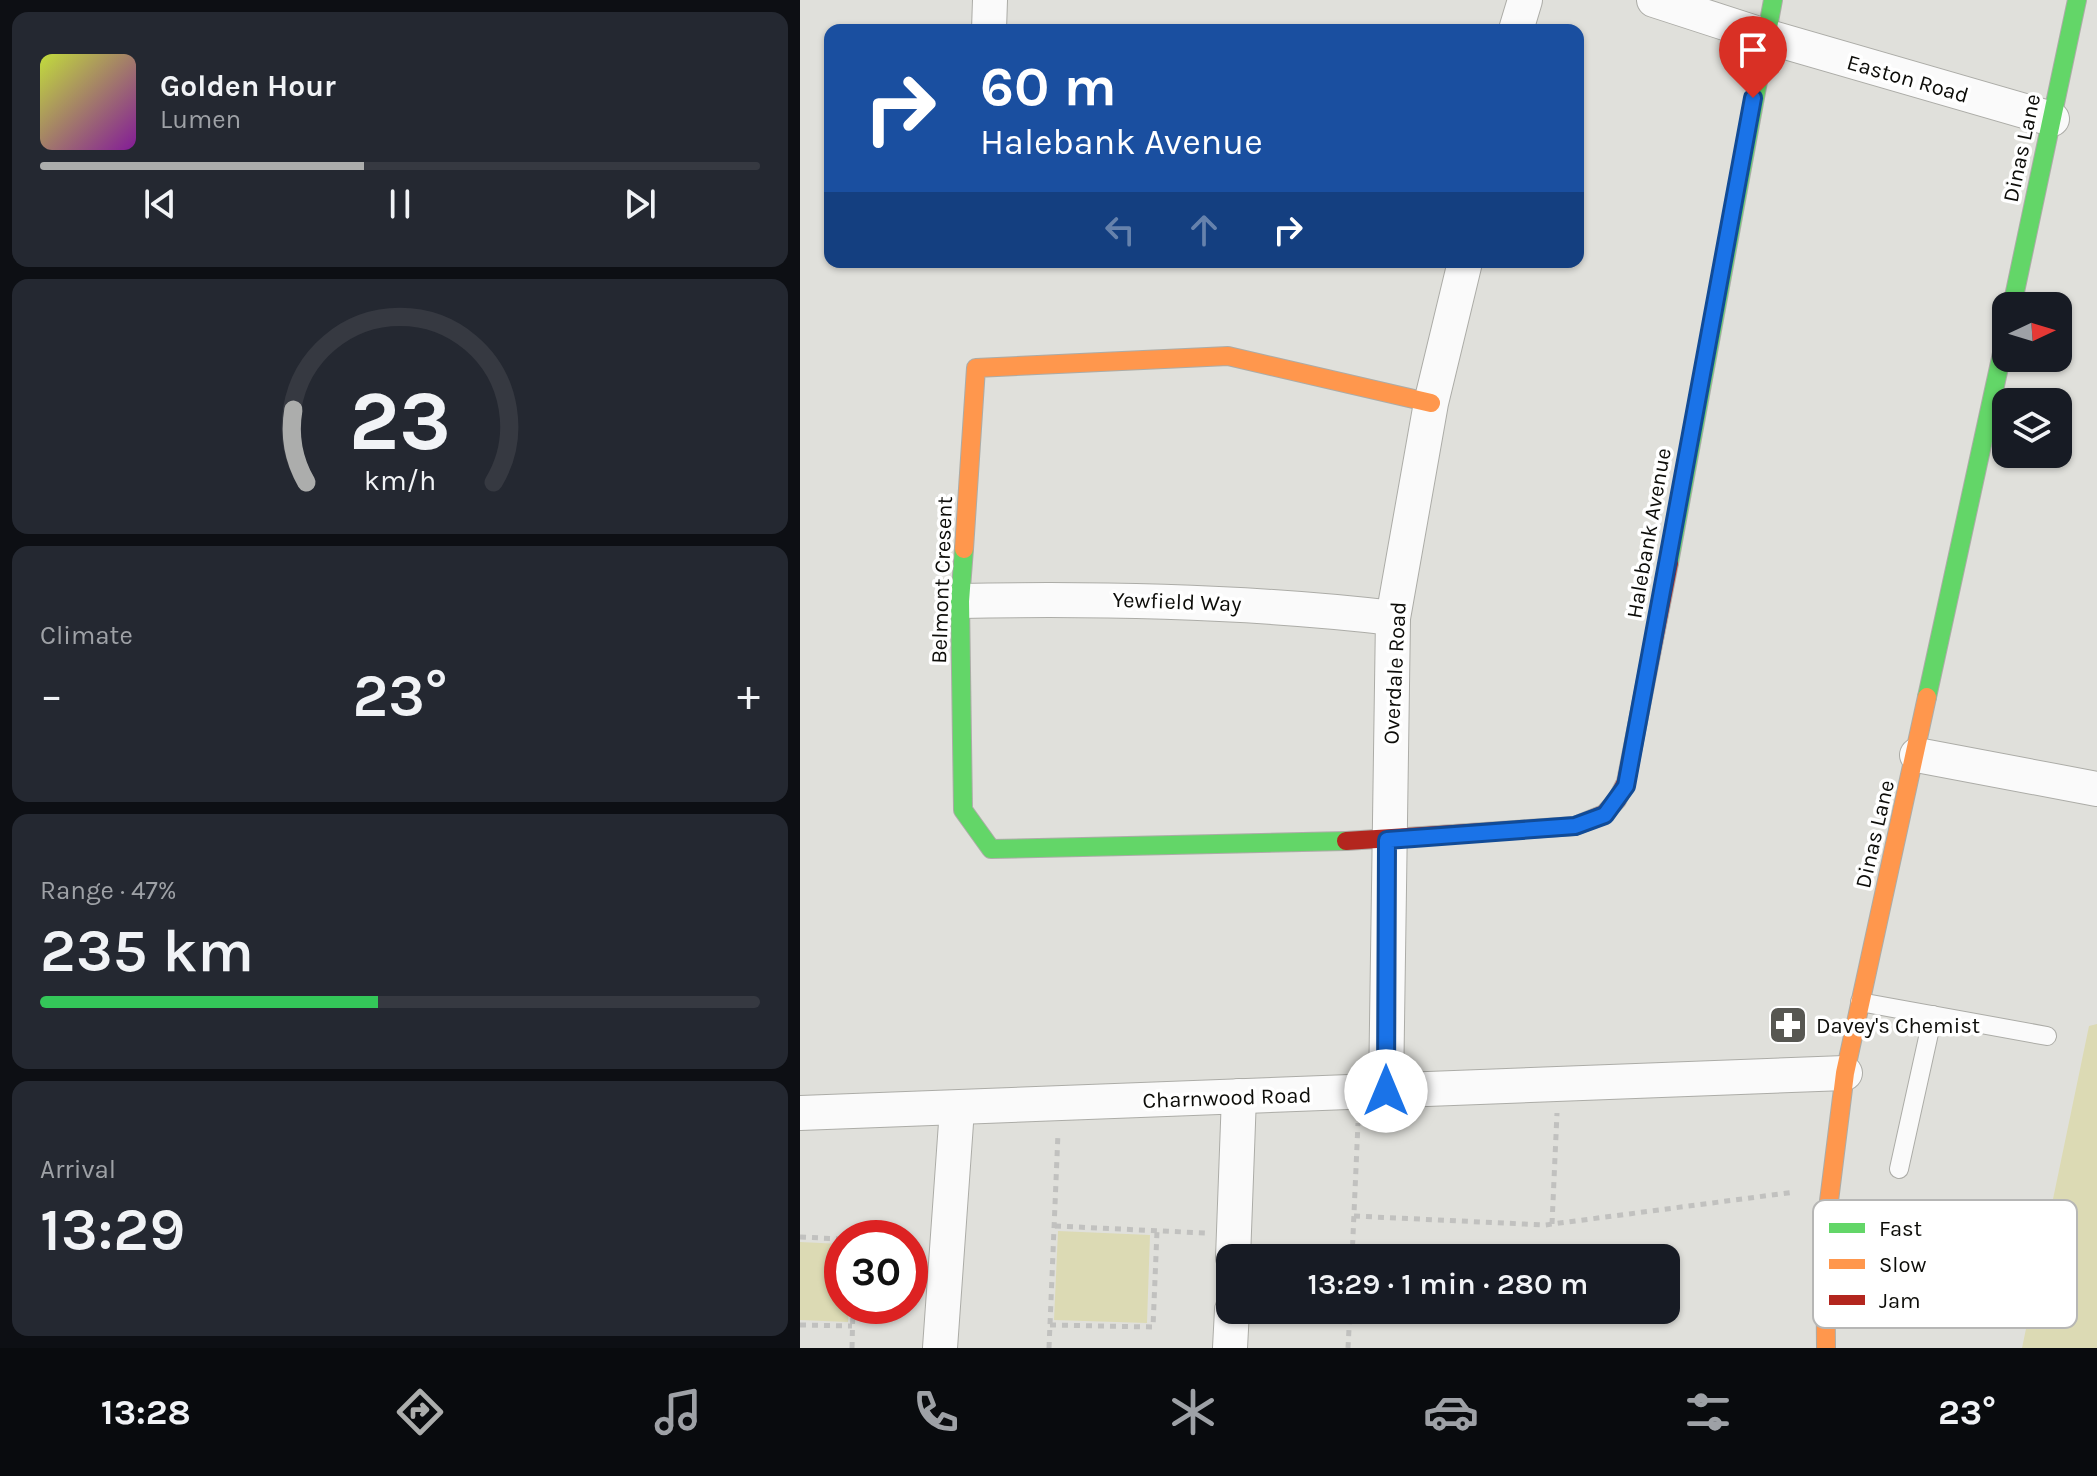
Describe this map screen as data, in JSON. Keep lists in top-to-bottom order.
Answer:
{
  "streets": {
    "street": [
      "Easton Road",
      "Dinas Lane",
      "Halebank Avenue",
      "Belmont Cresent",
      "Yewfield Way",
      "Overdale Road",
      "Charnwood Road"
    ]
  },
  "crossings": [
    ["Easton Road", "Dinas Lane"],
    ["Easton Road", "Halebank Avenue"],
    ["Dinas Lane", "Charnwood Road"],
    ["Halebank Avenue", "Belmont Cresent"],
    ["Halebank Avenue", "Overdale Road"],
    ["Belmont Cresent", "Yewfield Way"],
    ["Belmont Cresent", "Overdale Road"],
    ["Yewfield Way", "Overdale Road"],
    ["Overdale Road", "Charnwood Road"]
  ],
  "places": {
    "pharmacy": ["Davey's Chemist"]
  },
  "legend": ["Fast", "Slow", "Jam"],
  "north": "right",
  "page": {
    "turn": ["60 m", "Halebank Avenue"],
    "song": ["Golden Hour", "Lumen"],
    "tile": [
      "Climate",
      ["Range · 47%", "235 km"],
      ["Arrival", "13:29"]
    ],
    "heat": ["−", "23°", "+"],
    "limit": "30",
    "trip": "13:29 · 1 min · 280 m",
    "tabs": ["13:28", "23°"],
    "gauge": ["23", "km/h"]
  }
}
